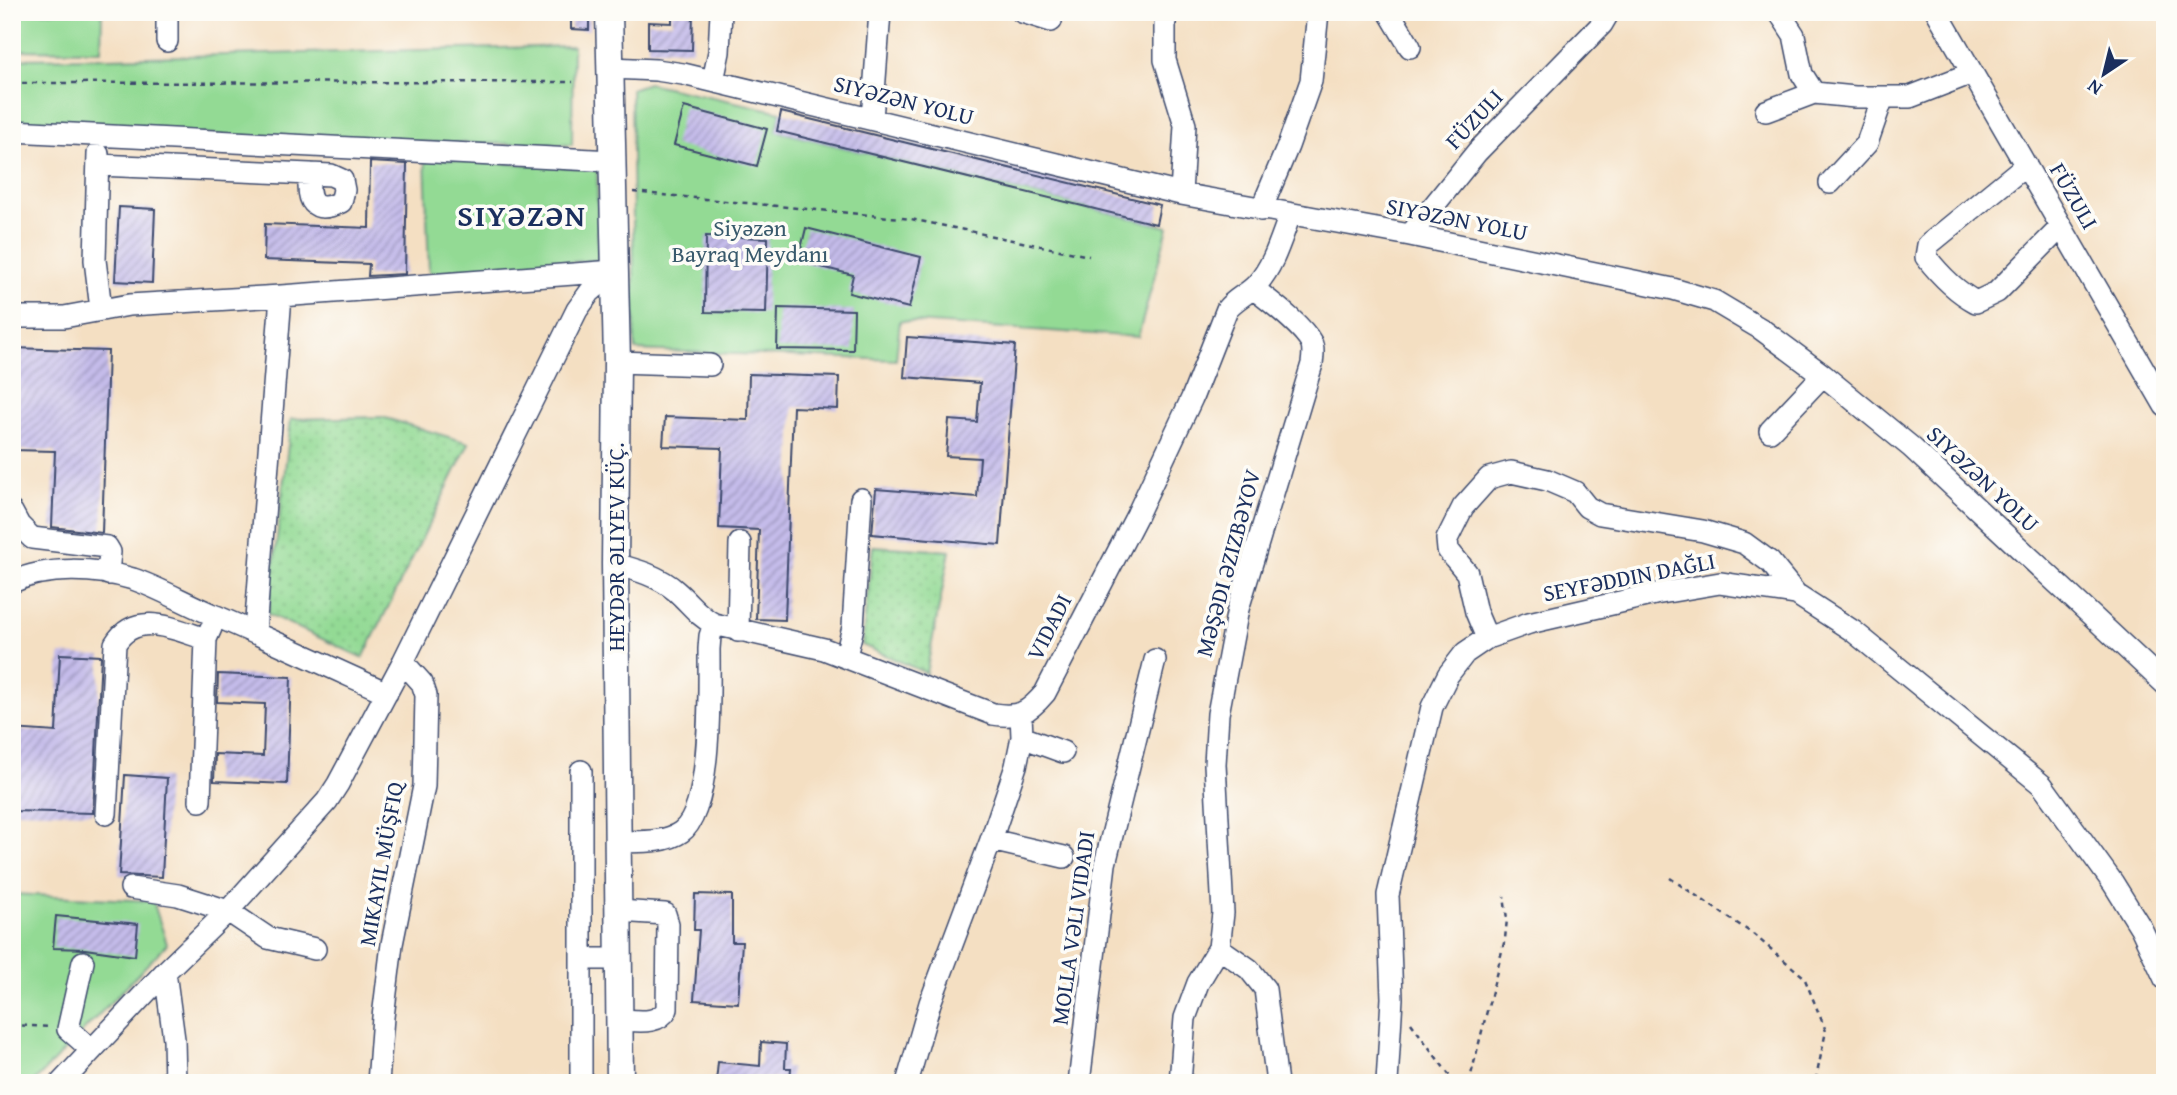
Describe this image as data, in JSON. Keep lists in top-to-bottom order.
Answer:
{
  "streets": {
    "main road": ["HEYDƏR ƏLIYEV KÜÇ."],
    "street": [
      "SIYƏZƏN YOLU",
      "FÜZULI",
      "MƏŞƏDI ƏZIZBƏYOV",
      "VIDADI",
      "MOLLA VƏLI VIDADI"
    ]
  },
  "crossings": [
    ["SIYƏZƏN YOLU", "FÜZULI"],
    ["SIYƏZƏN YOLU", "HEYDƏR ƏLIYEV KÜÇ."],
    ["SIYƏZƏN YOLU", "VIDADI"],
    ["MƏŞƏDI ƏZIZBƏYOV", "VIDADI"]
  ],
  "districts": ["SIYƏZƏN"],
  "parks": ["Siyəzən Bayraq Meydanı"],
  "north": "bottom left"
}
